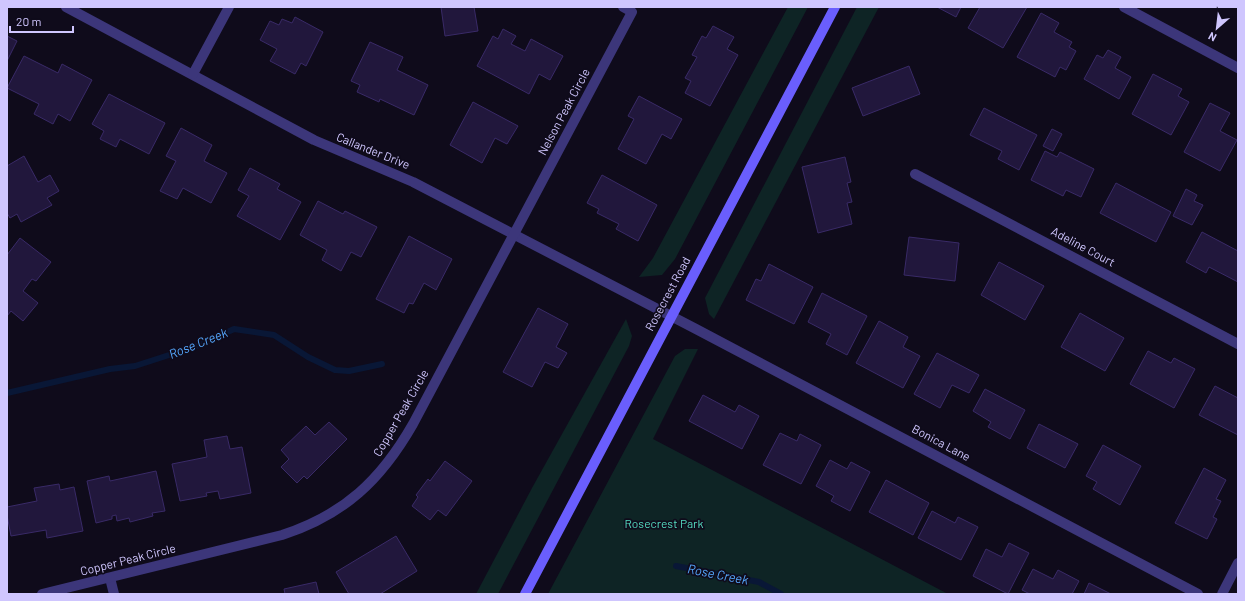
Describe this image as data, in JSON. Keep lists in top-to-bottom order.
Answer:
{
  "streets": {
    "main road": ["Rosecrest Road"],
    "street": [
      "Nelson Peak Circle",
      "Callander Drive",
      "Adeline Court",
      "Copper Peak Circle",
      "Bonica Lane"
    ]
  },
  "crossings": [
    ["Nelson Peak Circle", "Callander Drive"],
    ["Nelson Peak Circle", "Copper Peak Circle"],
    ["Callander Drive", "Rosecrest Road"],
    ["Callander Drive", "Copper Peak Circle"],
    ["Callander Drive", "Bonica Lane"],
    ["Rosecrest Road", "Bonica Lane"]
  ],
  "water": ["Rose Creek"],
  "parks": ["Rosecrest Park"],
  "scale_bar": "20 m",
  "north": "bottom left"
}
